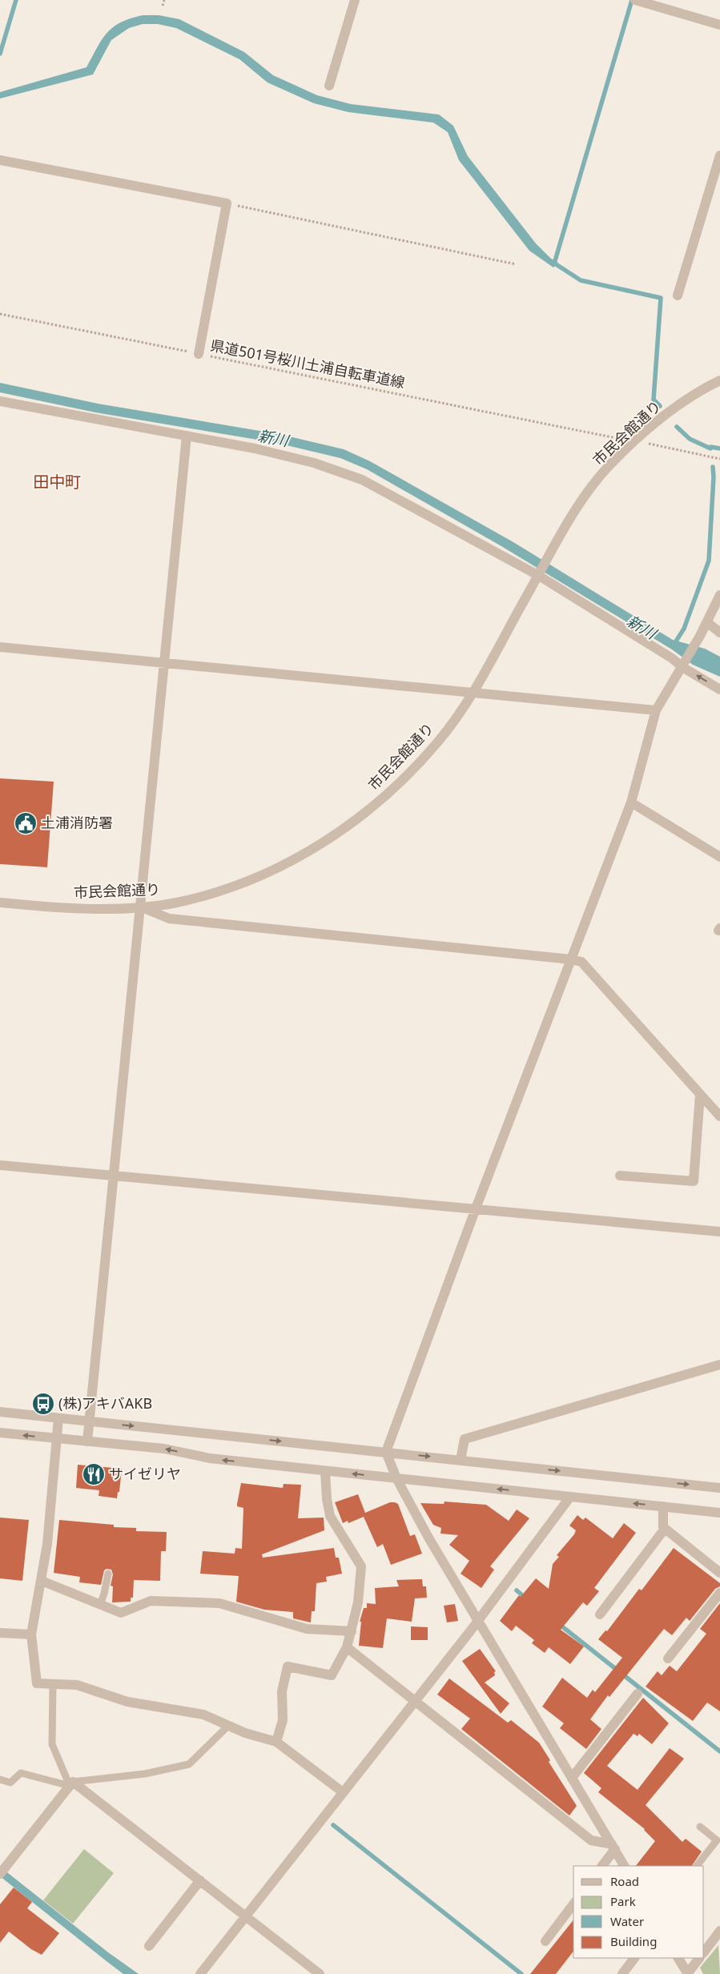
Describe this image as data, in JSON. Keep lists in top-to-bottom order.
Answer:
{
  "streets": {
    "street": ["市民会館通り"],
    "path": ["県道501号桜川土浦自転車道線"]
  },
  "districts": ["田中町"],
  "water": ["新川"],
  "places": {
    "public building": ["土浦消防署"],
    "bus stop": ["(株)アキバAKB"],
    "restaurant": ["サイゼリヤ"]
  },
  "legend": [
    "Road",
    "Park",
    "Water",
    "Building"
  ]
}
